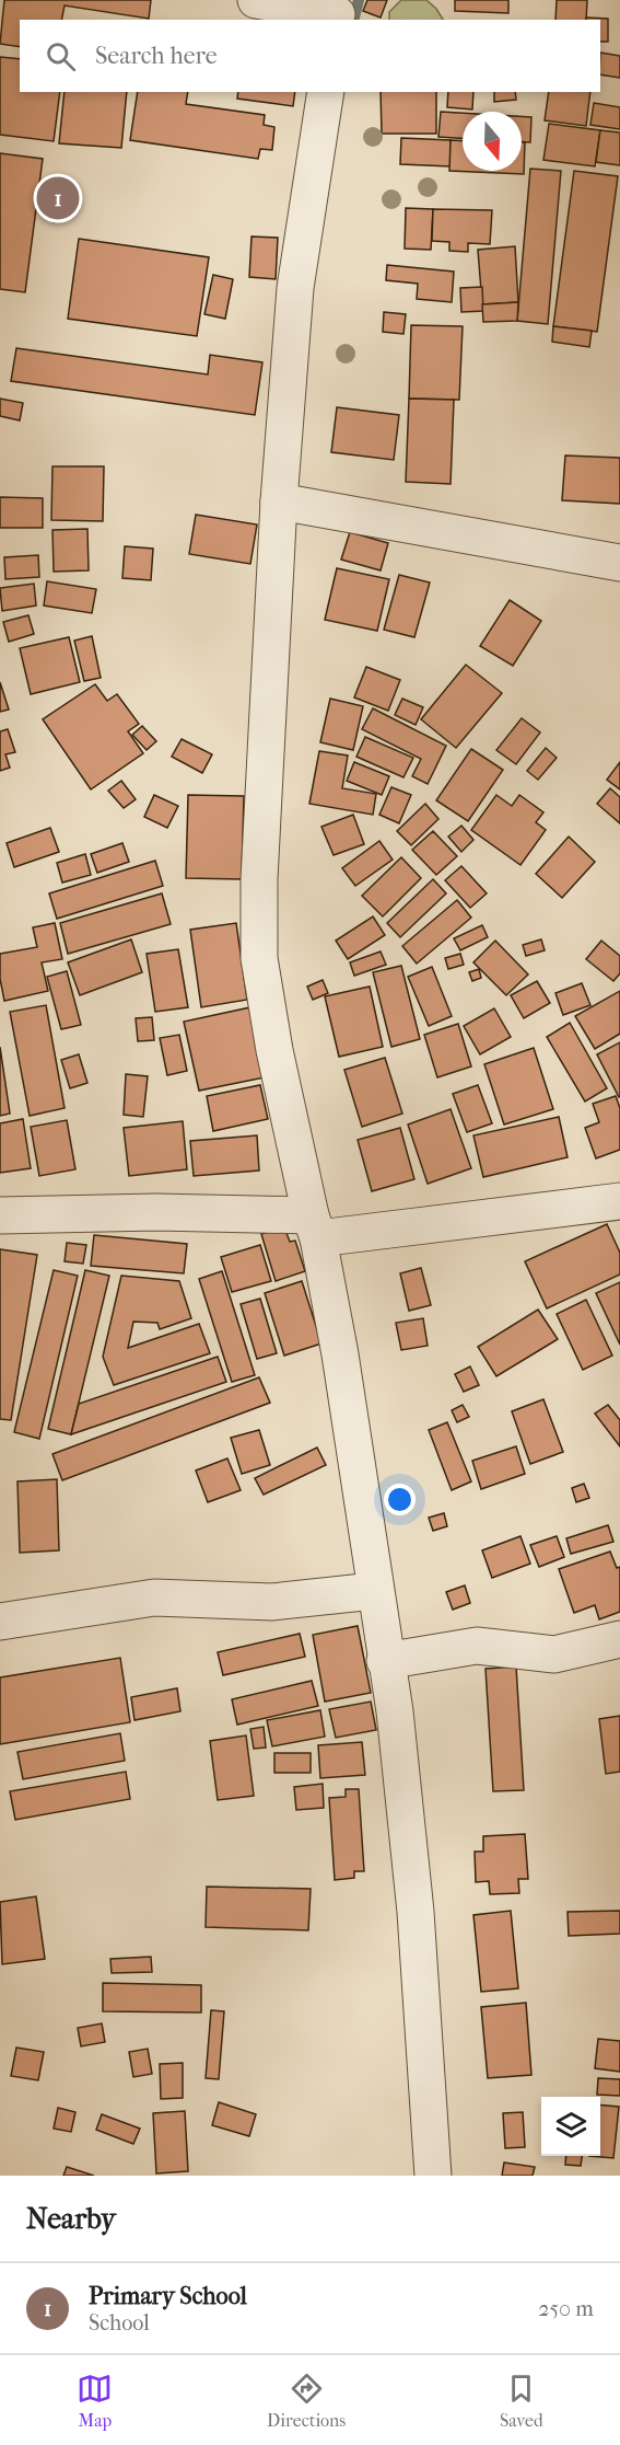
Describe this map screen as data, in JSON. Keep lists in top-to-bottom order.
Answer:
{
  "north": "bottom",
  "page": {
    "search": "Search here",
    "pins": "1",
    "heading": "Nearby",
    "list": [
      {
        "mark": "1",
        "name": "Primary School",
        "note": "School",
        "value": "250 m"
      }
    ],
    "nav": ["Map", "Directions", "Saved"]
  }
}
